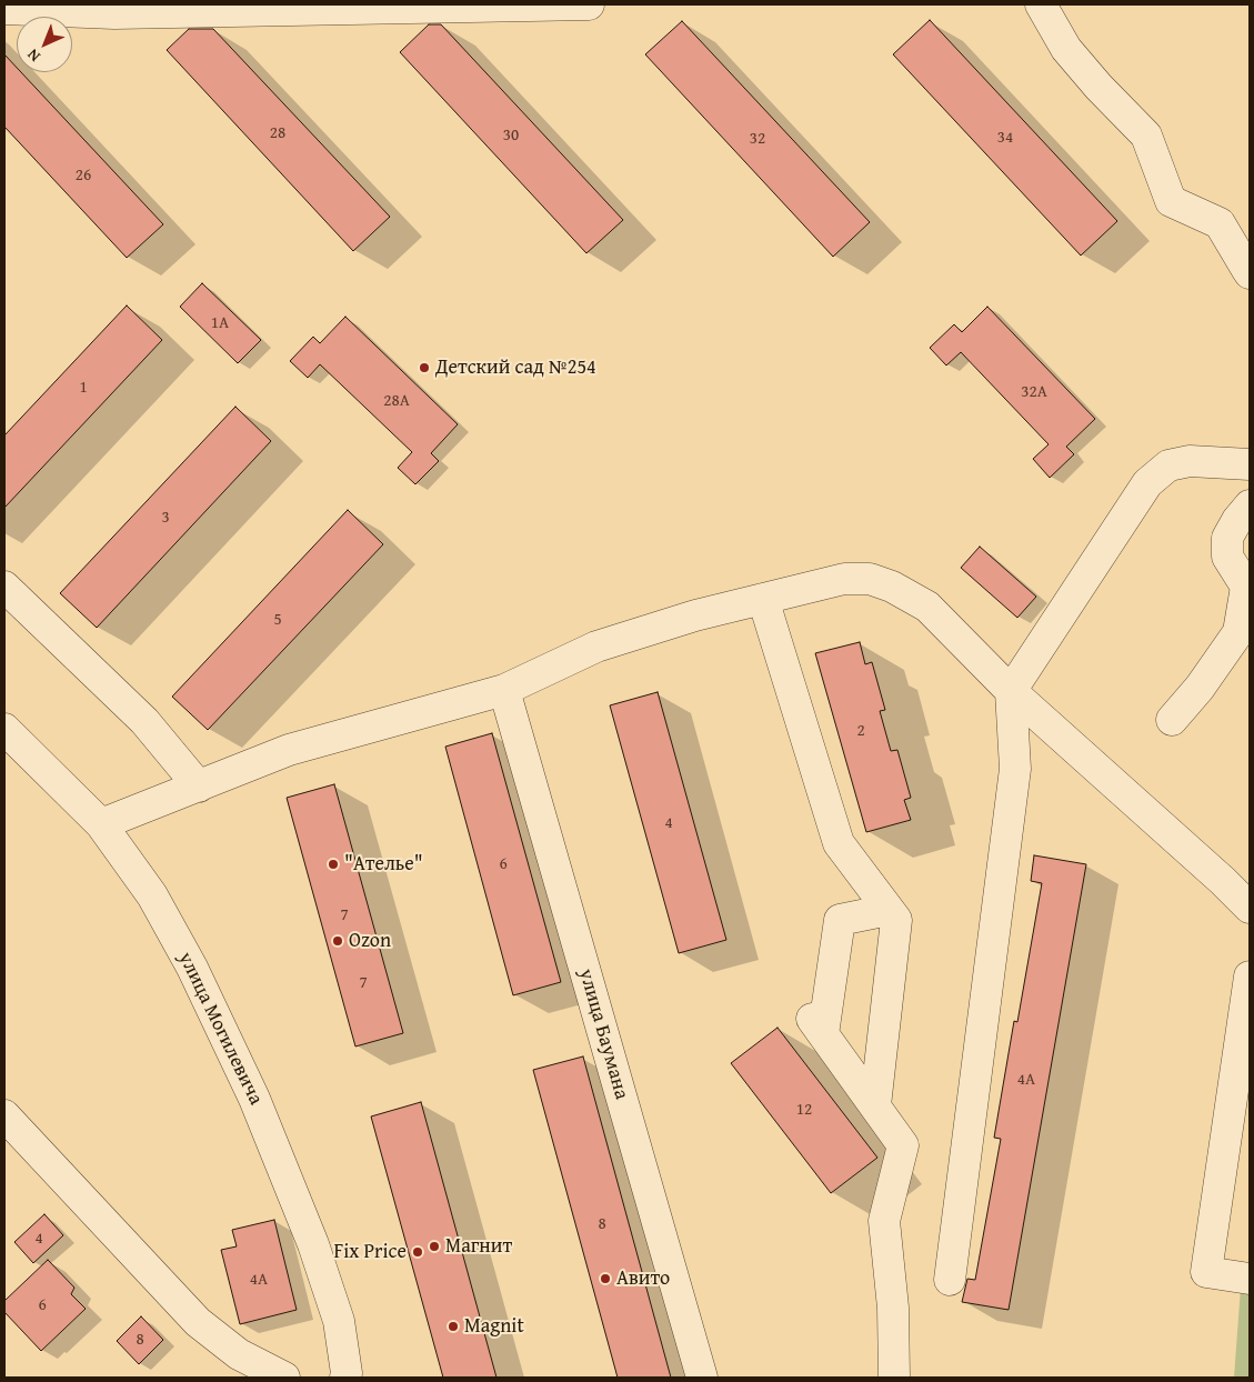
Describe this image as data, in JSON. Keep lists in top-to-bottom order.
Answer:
{
  "streets": {
    "street": ["улица Могилевича", "улица Баумана"]
  },
  "places": [
    "Детский сад №254",
    "\"Ателье\"",
    "Ozon",
    "Магнит",
    "Fix Price",
    "Авито",
    "Magnit"
  ],
  "house_numbers": [
    "28",
    "30",
    "34",
    "32",
    "26",
    "1А",
    "1",
    "32А",
    "28А",
    "3",
    "5",
    "2",
    "4",
    "6",
    "7",
    "7",
    "4А",
    "12",
    "8",
    "4",
    "4А",
    "6",
    "8"
  ],
  "north": "bottom left"
}
